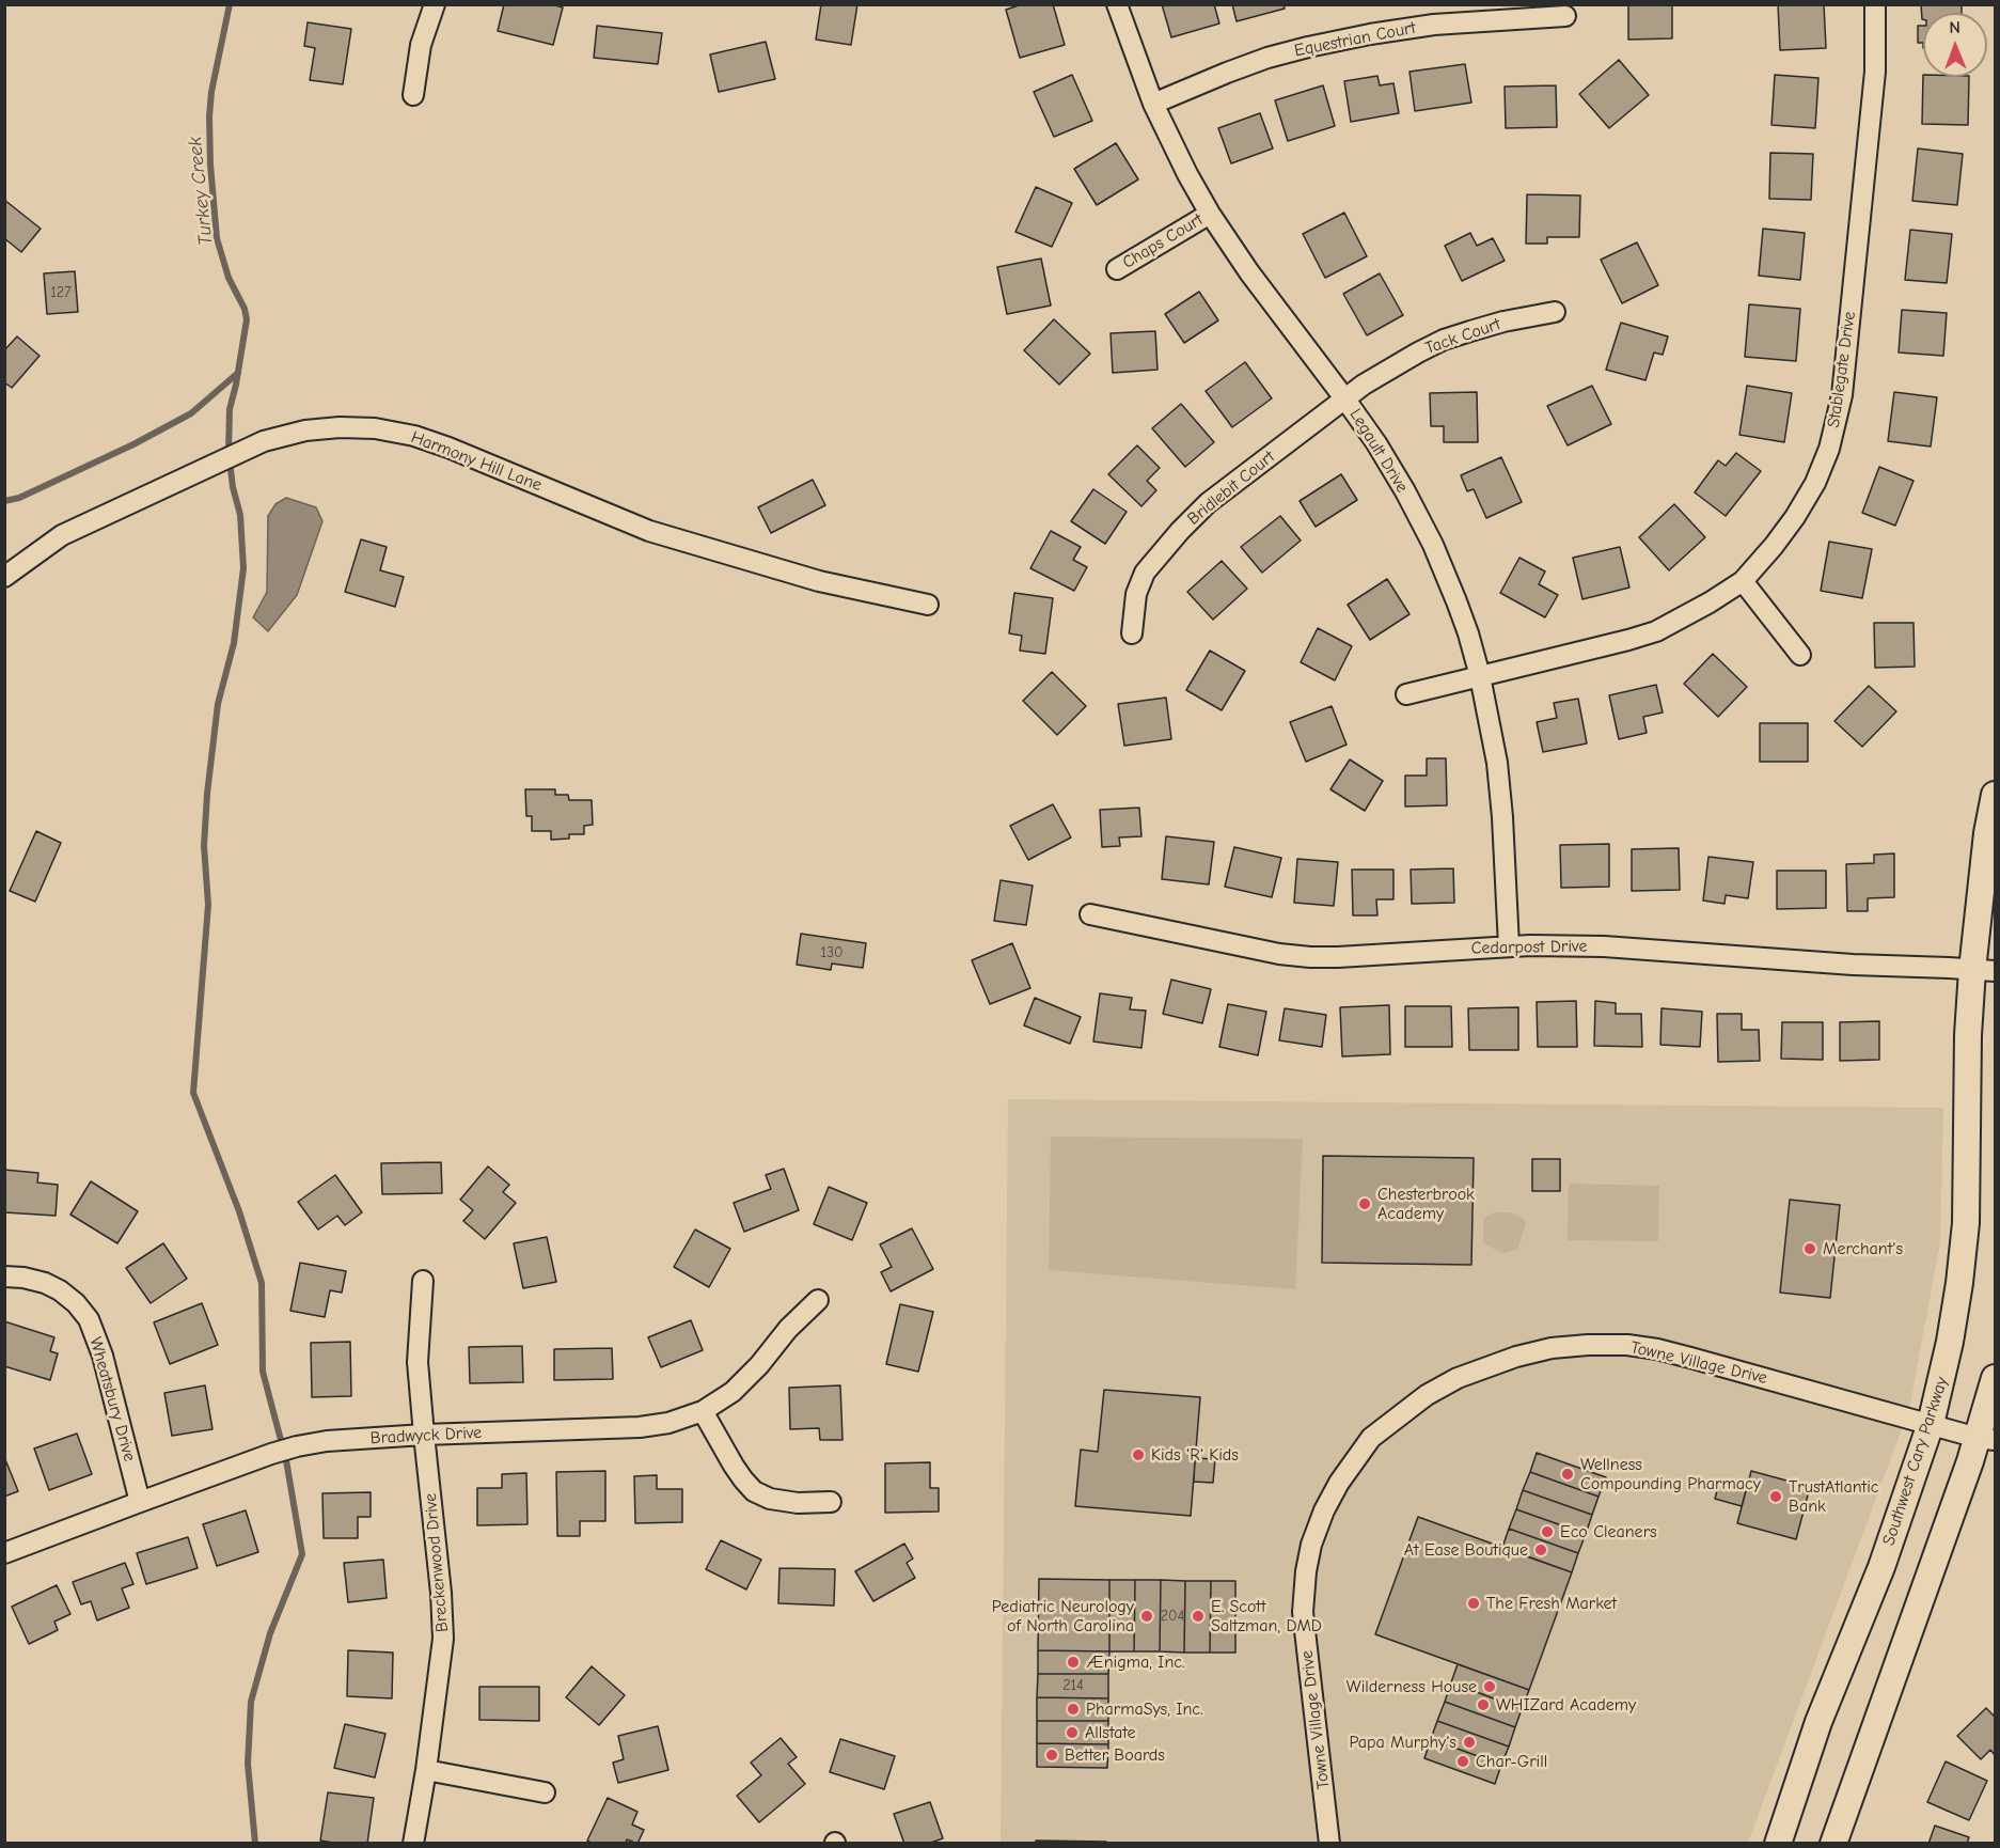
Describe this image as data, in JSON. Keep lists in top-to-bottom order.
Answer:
{
  "streets": {
    "main road": ["Southwest Cary Parkway"],
    "street": [
      "Equestrian Court",
      "Chaps Court",
      "Tack Court",
      "Stablegate Drive",
      "Legault Drive",
      "Harmony Hill Lane",
      "Bridlebit Court",
      "Cedarpost Drive",
      "Towne Village Drive",
      "Wheatsbury Drive",
      "Bradwyck Drive",
      "Breckenwood Drive"
    ]
  },
  "crossings": [
    ["Equestrian Court", "Legault Drive"],
    ["Chaps Court", "Legault Drive"],
    ["Tack Court", "Legault Drive"],
    ["Tack Court", "Bridlebit Court"],
    ["Stablegate Drive", "Legault Drive"],
    ["Legault Drive", "Bridlebit Court"],
    ["Legault Drive", "Cedarpost Drive"],
    ["Cedarpost Drive", "Southwest Cary Parkway"],
    ["Towne Village Drive", "Southwest Cary Parkway"],
    ["Wheatsbury Drive", "Bradwyck Drive"],
    ["Bradwyck Drive", "Breckenwood Drive"]
  ],
  "water": ["Turkey Creek"],
  "places": [
    "Chesterbrook Academy",
    "Merchant's",
    "Kids 'R' Kids",
    "Wellness Compounding Pharmacy",
    "TrustAtlantic Bank",
    "Eco Cleaners",
    "At Ease Boutique",
    "The Fresh Market",
    "Pediatric Neurology of North Carolina",
    "E. Scott Saltzman, DMD",
    "Ænigma, Inc.",
    "Wilderness House",
    "WHIZard Academy",
    "PharmaSys, Inc.",
    "Allstate",
    "Papa Murphy's",
    "Better Boards",
    "Char-Grill"
  ],
  "house_numbers": [
    "127",
    "130",
    "204",
    "214"
  ],
  "north": "top"
}
